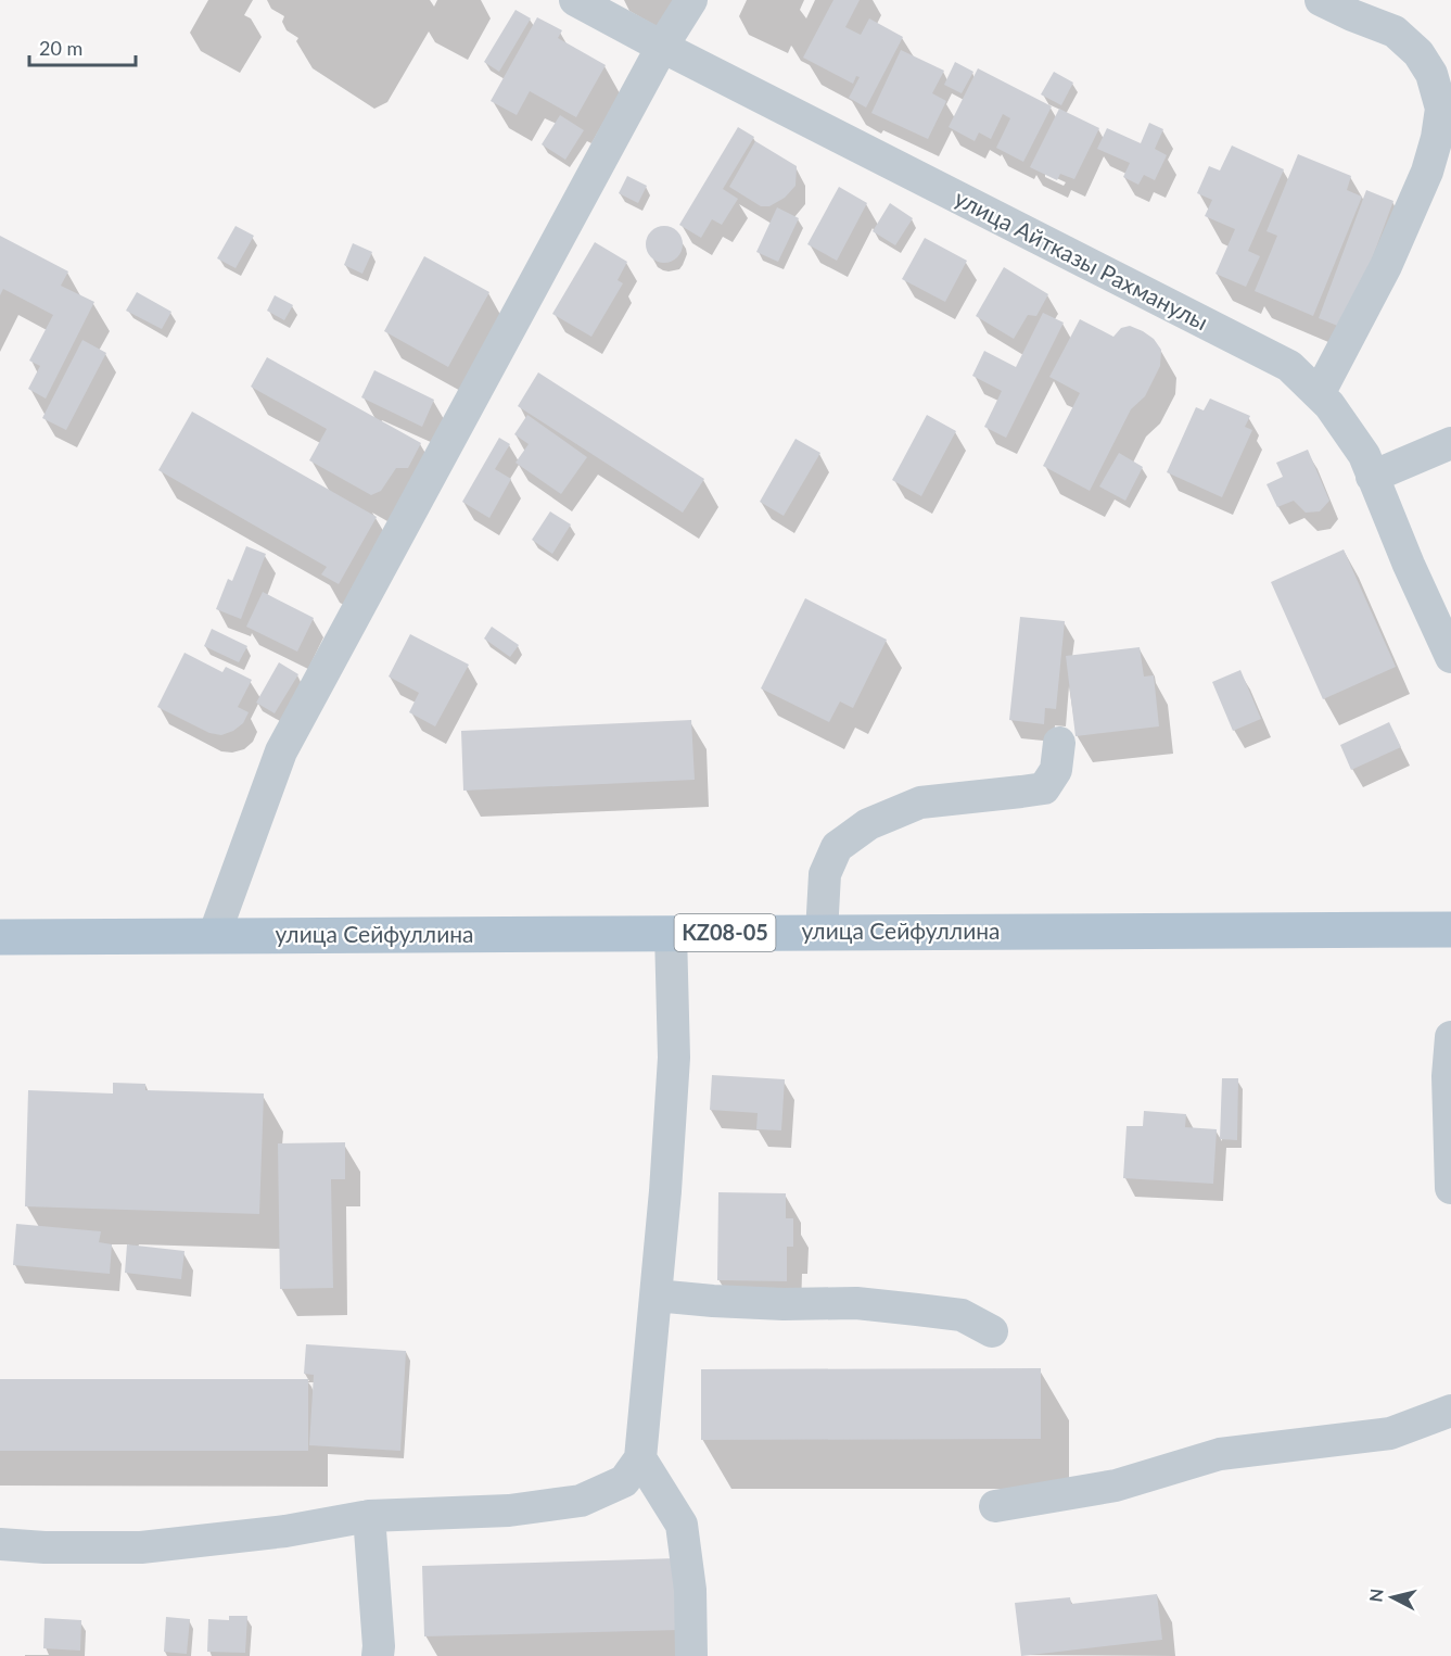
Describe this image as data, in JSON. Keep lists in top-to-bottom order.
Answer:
{
  "streets": {
    "main road": ["улица Сейфуллина", "KZ08-05"],
    "street": ["улица Айтказы Рахманулы"]
  },
  "scale_bar": "20 m",
  "north": "left"
}
